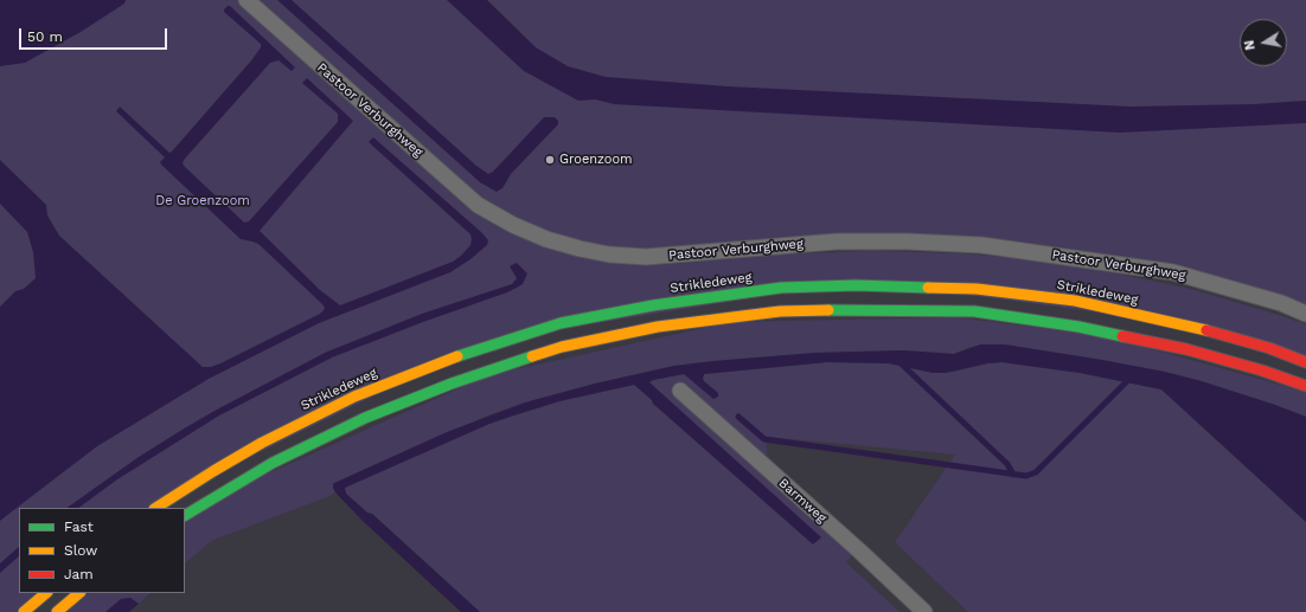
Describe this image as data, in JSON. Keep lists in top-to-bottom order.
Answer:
{
  "streets": {
    "main road": ["Strikledeweg"],
    "street": ["Pastoor Verburghweg", "Barmweg"]
  },
  "parks": ["De Groenzoom"],
  "places": ["Groenzoom"],
  "legend": ["Fast", "Slow", "Jam"],
  "scale_bar": "50 m",
  "north": "left"
}
